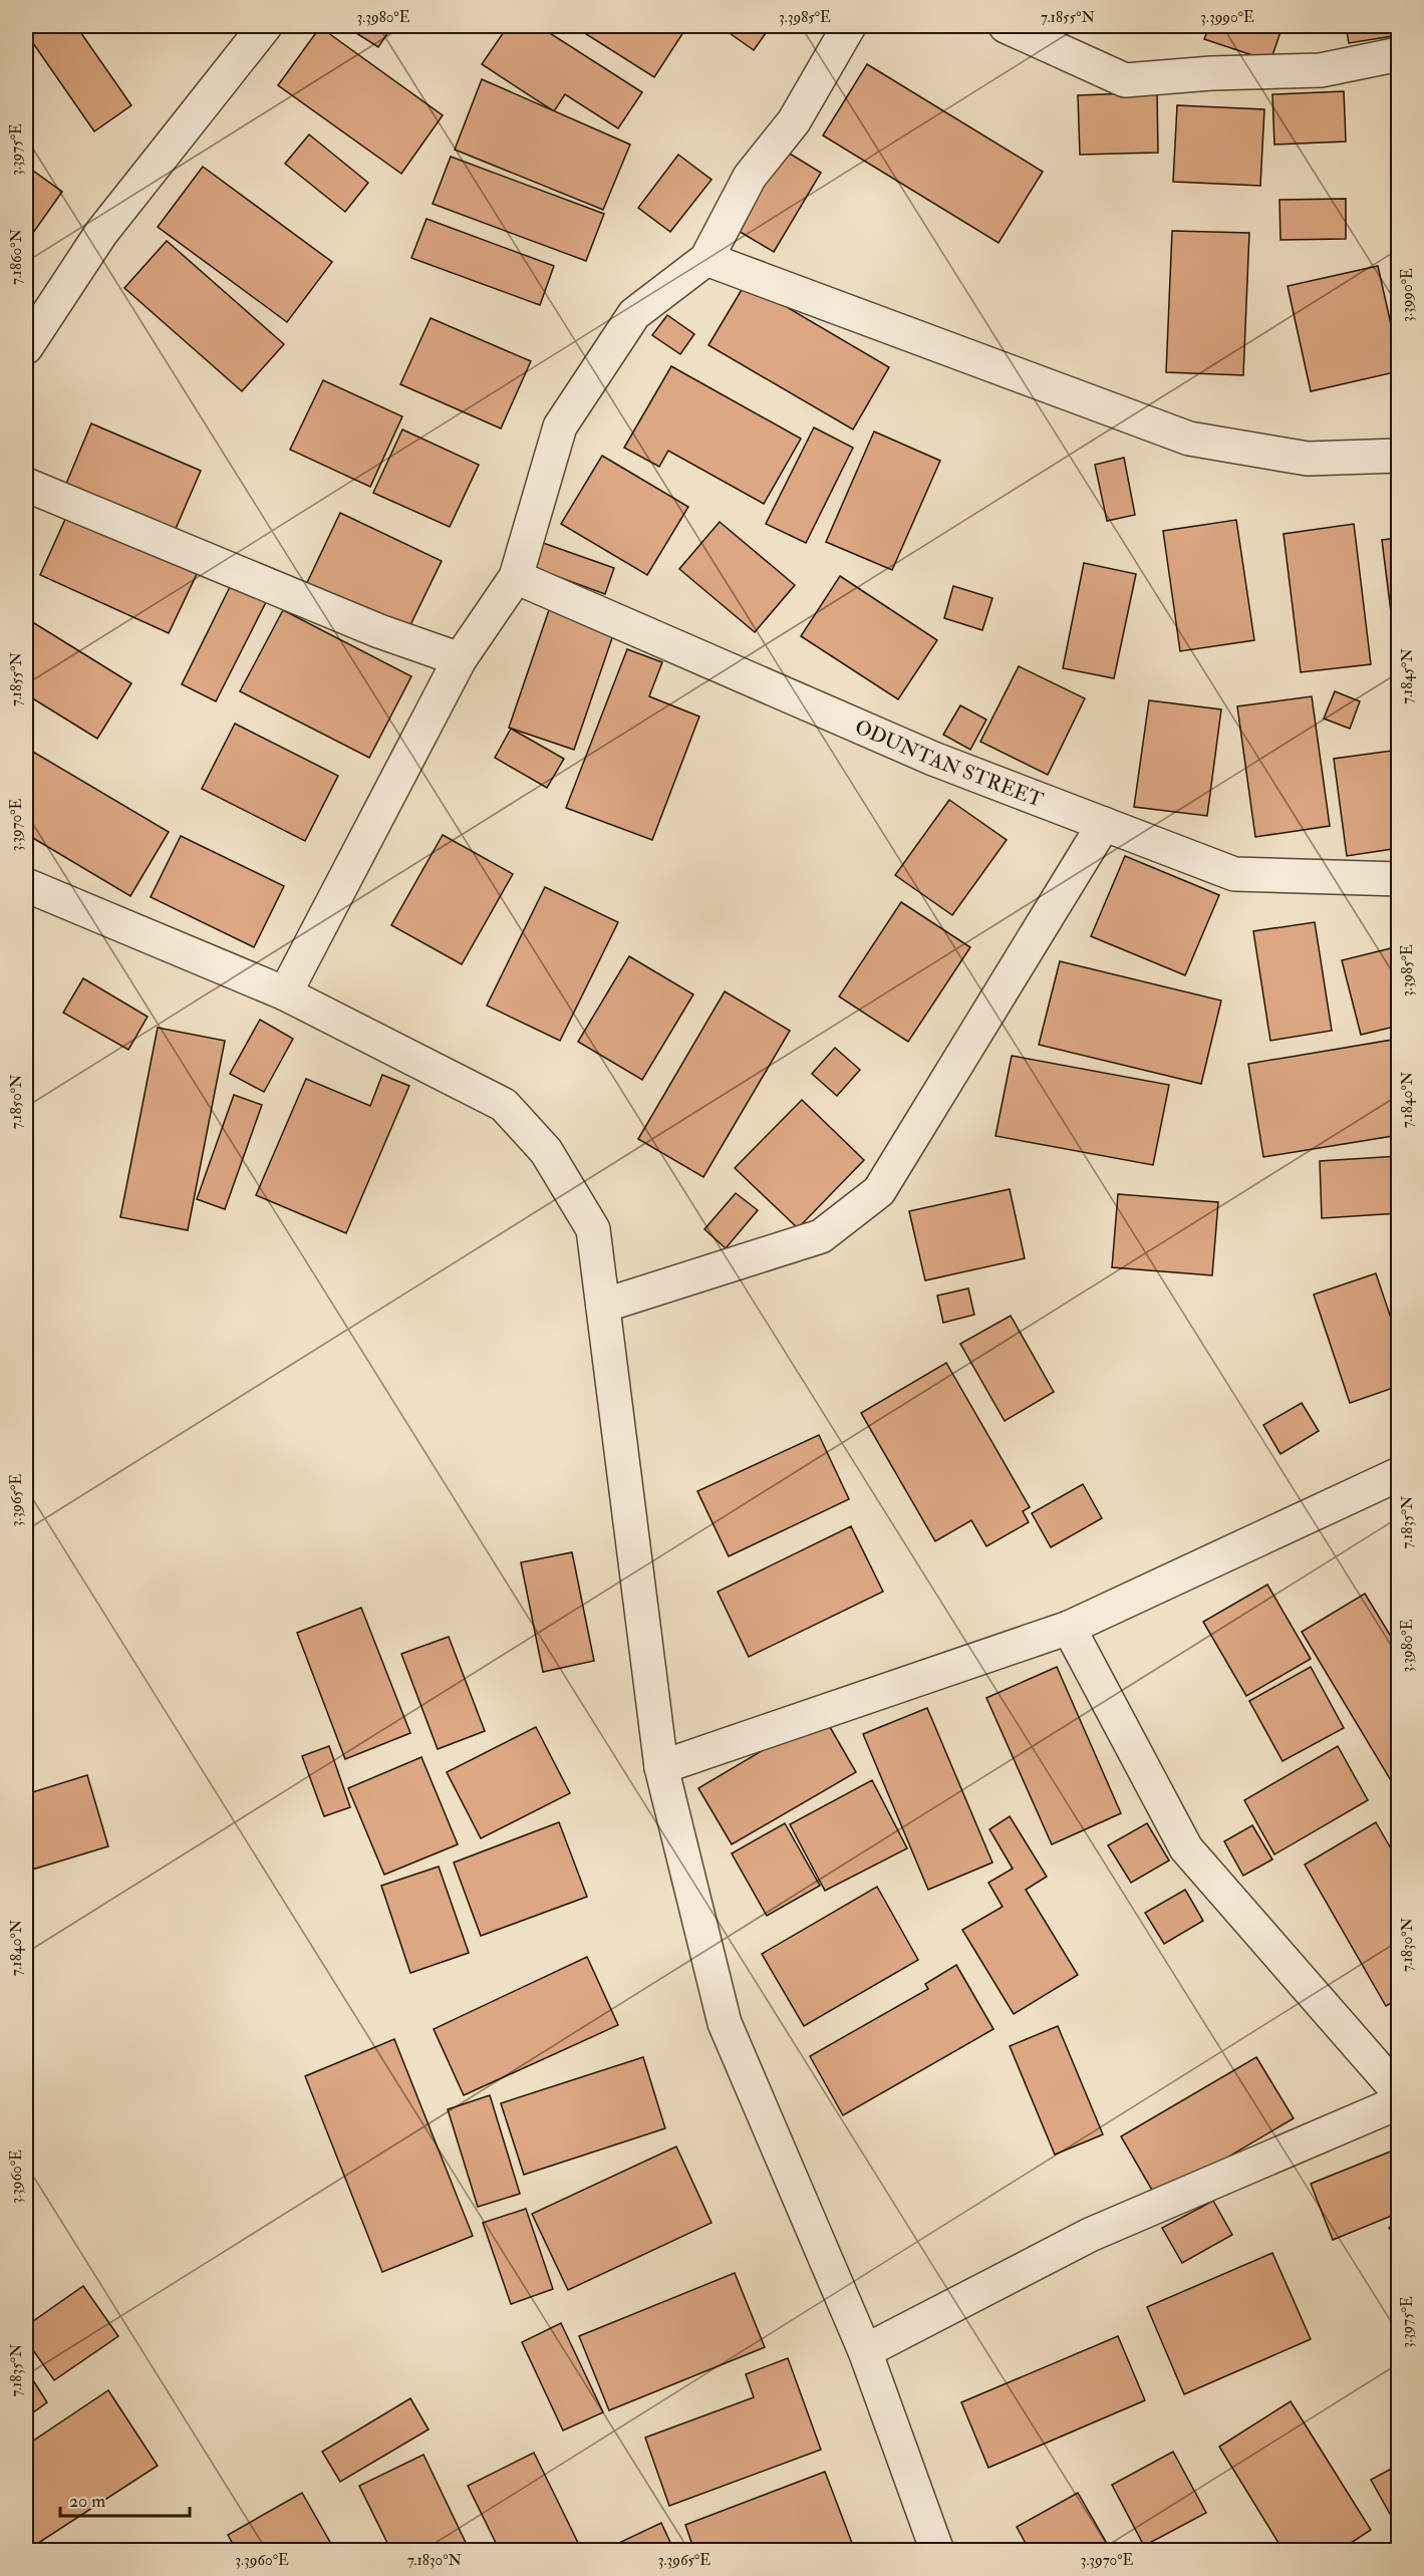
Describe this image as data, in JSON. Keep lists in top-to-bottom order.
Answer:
{
  "streets": {
    "street": ["ODUNTAN STREET"]
  },
  "scale_bar": "20 m",
  "coordinates": [
    "3.3980°E",
    "3.3985°E",
    "7.1855°N",
    "3.3990°E",
    "3.3975°E",
    "7.1860°N",
    "7.1845°N",
    "3.3970°E",
    "7.1840°N",
    "7.1850°N",
    "3.3965°E",
    "7.1835°N",
    "7.1830°N",
    "3.3960°E"
  ]
}
